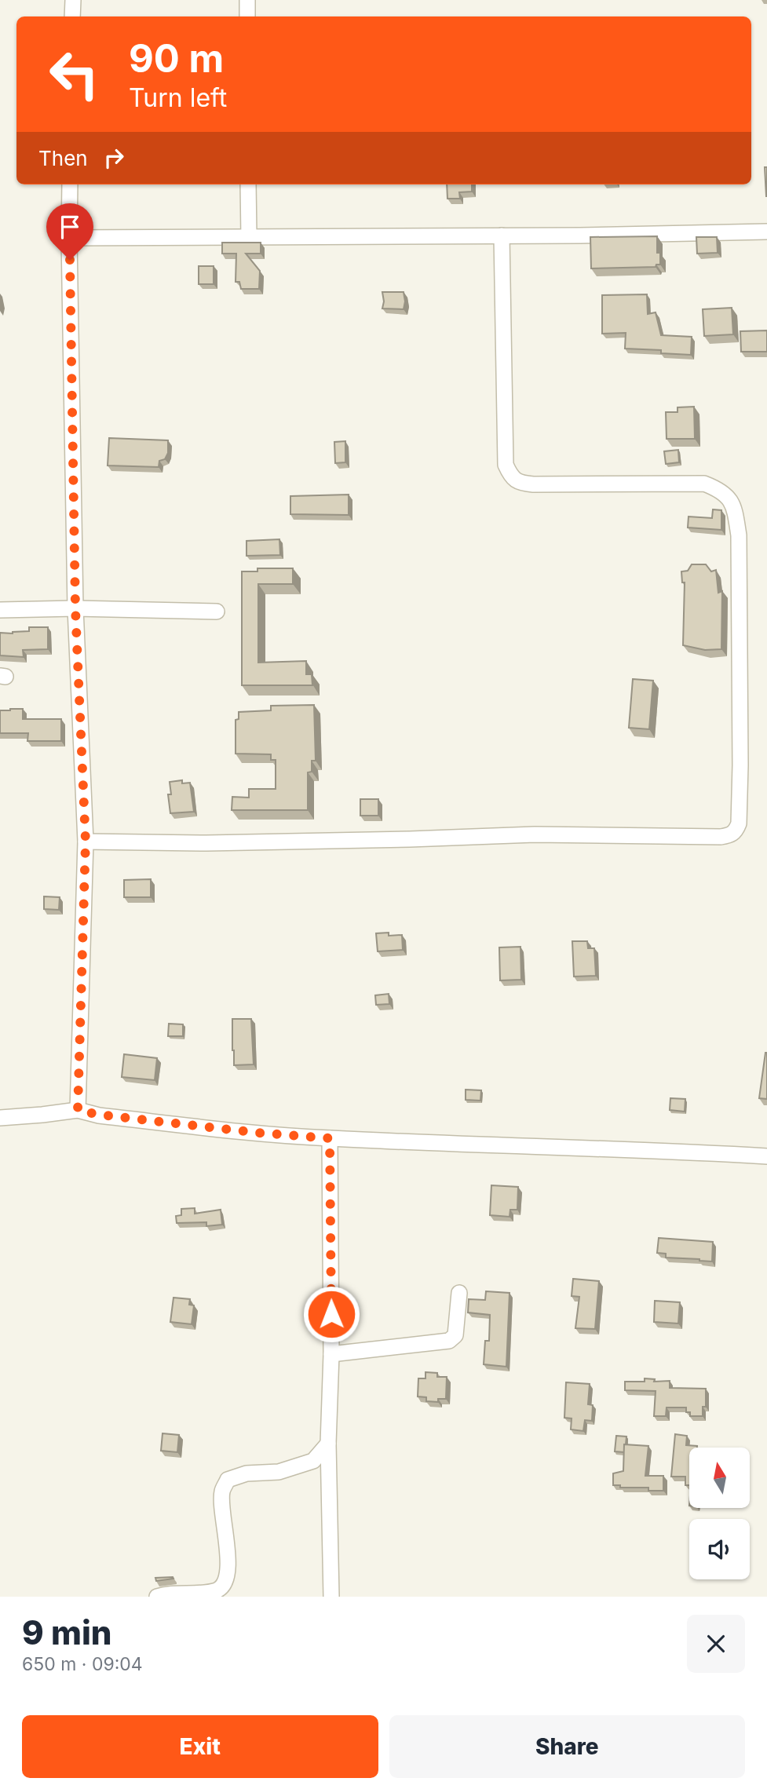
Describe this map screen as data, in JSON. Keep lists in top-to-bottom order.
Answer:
{
  "north": "top",
  "page": {
    "turn": ["90 m", "Turn left"],
    "then": "Then",
    "heading": ["9 min", "650 m · 09:04"],
    "buttons": ["Exit", "Share"]
  }
}
